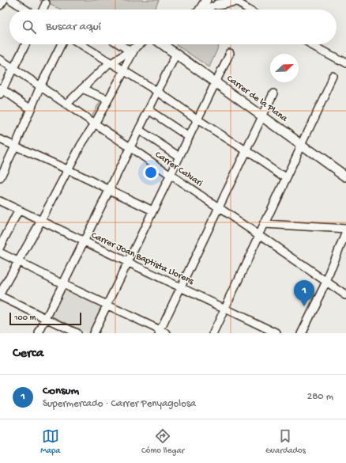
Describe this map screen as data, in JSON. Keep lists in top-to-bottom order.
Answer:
{
  "streets": {
    "main road": ["Carrer de la Plana"],
    "street": ["Carrer Calvari", "Carrer Joan Baptista Llorens"]
  },
  "scale_bar": "100 m",
  "north": "top right",
  "page": {
    "search": "Buscar aquí",
    "pins": "1",
    "scale": "100 m",
    "heading": "Cerca",
    "list": [
      {
        "mark": "1",
        "name": "Consum",
        "note": "Supermercado · Carrer Penyagolosa",
        "value": "280 m"
      }
    ],
    "nav": ["Mapa", "Cómo llegar", "Guardados"]
  }
}
